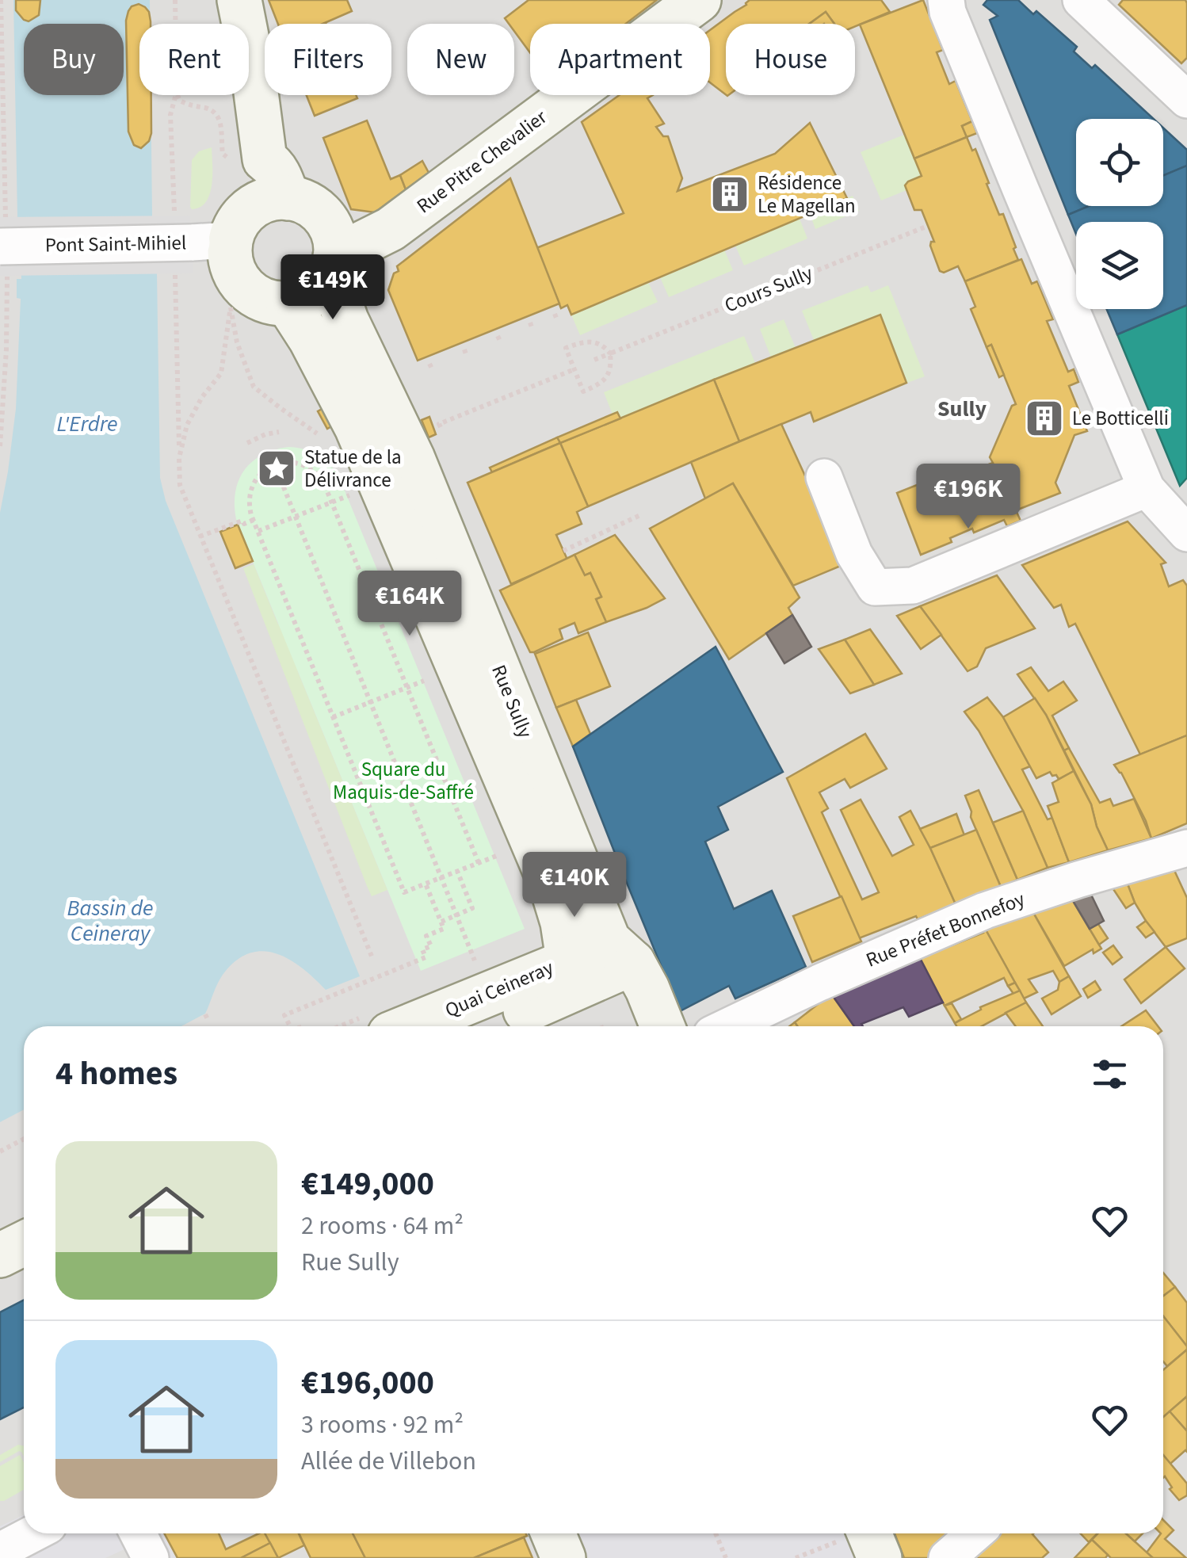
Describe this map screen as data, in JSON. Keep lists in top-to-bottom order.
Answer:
{
  "streets": {
    "street": [
      "Rue Pitre Chevalier",
      "Pont Saint-Mihiel",
      "Rue Sully",
      "Rue Préfet Bonnefoy",
      "Quai Ceineray"
    ],
    "path": ["Cours Sully"]
  },
  "crossings": [
    ["Rue Pitre Chevalier", "Pont Saint-Mihiel"],
    ["Rue Pitre Chevalier", "Rue Sully"],
    ["Pont Saint-Mihiel", "Rue Sully"],
    ["Rue Sully", "Quai Ceineray"]
  ],
  "districts": ["Sully"],
  "water": ["L'Erdre", "Bassin de Ceineray"],
  "parks": ["Square du Maquis-de-Saffré"],
  "places": {
    "building": ["Résidence Le Magellan", "Le Botticelli"],
    "place": ["Statue de la Délivrance"]
  },
  "page": {
    "chip": [
      "Buy",
      "Rent",
      "Filters",
      "New",
      "Apartment",
      "House"
    ],
    "price": [
      "€149K",
      "€196K",
      "€164K",
      "€140K"
    ],
    "heading": "4 homes",
    "list": [
      {
        "name": "€149,000",
        "note": "2 rooms · 64 m² · Rue Sully"
      },
      {
        "name": "€196,000",
        "note": "3 rooms · 92 m² · Allée de Villebon"
      }
    ]
  }
}
